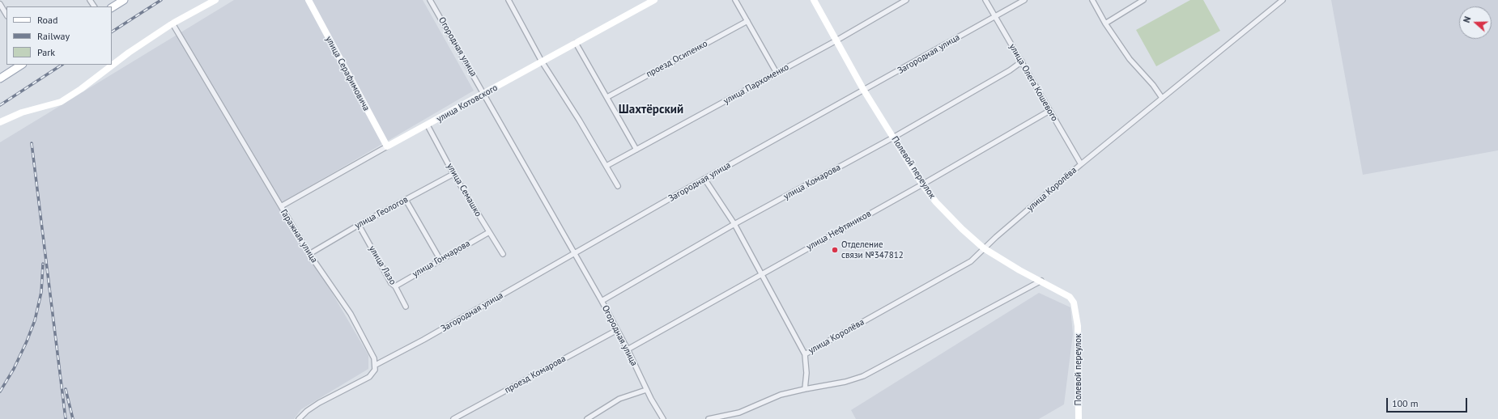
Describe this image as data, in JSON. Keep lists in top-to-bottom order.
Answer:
{
  "streets": {
    "street": [
      "Огородная улица",
      "Загородная улица",
      "проезд Осипенко",
      "улица Серафимовича",
      "улица Олега Кошевого",
      "улица Пархоменко",
      "улица Котовского",
      "Полевой переулок",
      "улица Комарова",
      "улица Королёва",
      "улица Семашко",
      "улица Геологов",
      "улица Нефтяников",
      "Гаражная улица",
      "улица Гончарова",
      "улица Лазо",
      "проезд Комарова"
    ]
  },
  "crossings": [
    ["Огородная улица", "Загородная улица"],
    ["Огородная улица", "улица Котовского"],
    ["Огородная улица", "улица Комарова"],
    ["Огородная улица", "улица Нефтяников"],
    ["Огородная улица", "проезд Комарова"],
    ["Загородная улица", "улица Олега Кошевого"],
    ["Загородная улица", "Полевой переулок"],
    ["Загородная улица", "Гаражная улица"],
    ["улица Серафимовича", "улица Котовского"],
    ["улица Олега Кошевого", "улица Комарова"],
    ["улица Олега Кошевого", "улица Королёва"],
    ["улица Олега Кошевого", "улица Нефтяников"],
    ["улица Пархоменко", "Полевой переулок"],
    ["улица Котовского", "улица Семашко"],
    ["улица Котовского", "Гаражная улица"],
    ["Полевой переулок", "улица Комарова"],
    ["Полевой переулок", "улица Королёва"],
    ["Полевой переулок", "улица Нефтяников"],
    ["улица Семашко", "улица Геологов"],
    ["улица Семашко", "улица Гончарова"],
    ["улица Геологов", "Гаражная улица"],
    ["улица Геологов", "улица Лазо"],
    ["улица Гончарова", "улица Лазо"]
  ],
  "districts": ["Шахтёрский"],
  "places": ["Отделение связи №347812"],
  "legend": ["Road", "Railway", "Park"],
  "scale_bar": "100 m",
  "north": "left"
}
